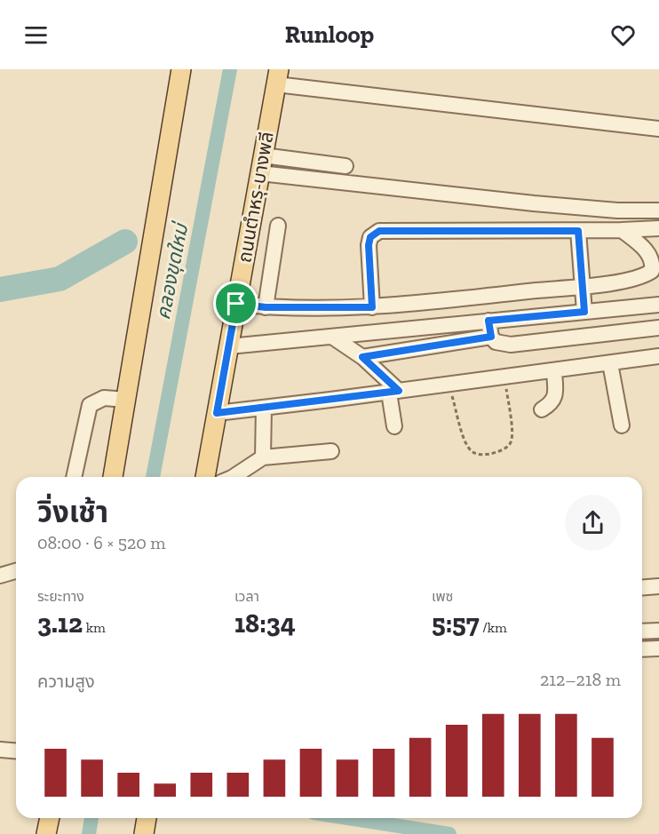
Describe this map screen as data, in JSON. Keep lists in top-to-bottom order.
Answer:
{
  "streets": {
    "main road": ["ถนนตำหรุ-บางพลี"]
  },
  "water": ["คลองขุดใหม่"],
  "page": {
    "header": "Runloop",
    "heading": ["วิ่งเช้า", "08:00 · 6 × 520 m"],
    "stats": [
      ["ระยะทาง", "3.12 km"],
      ["เวลา", "18:34"],
      ["เพซ", "5:57 /km"]
    ],
    "chart": ["ความสูง", "212–218 m"]
  }
}
